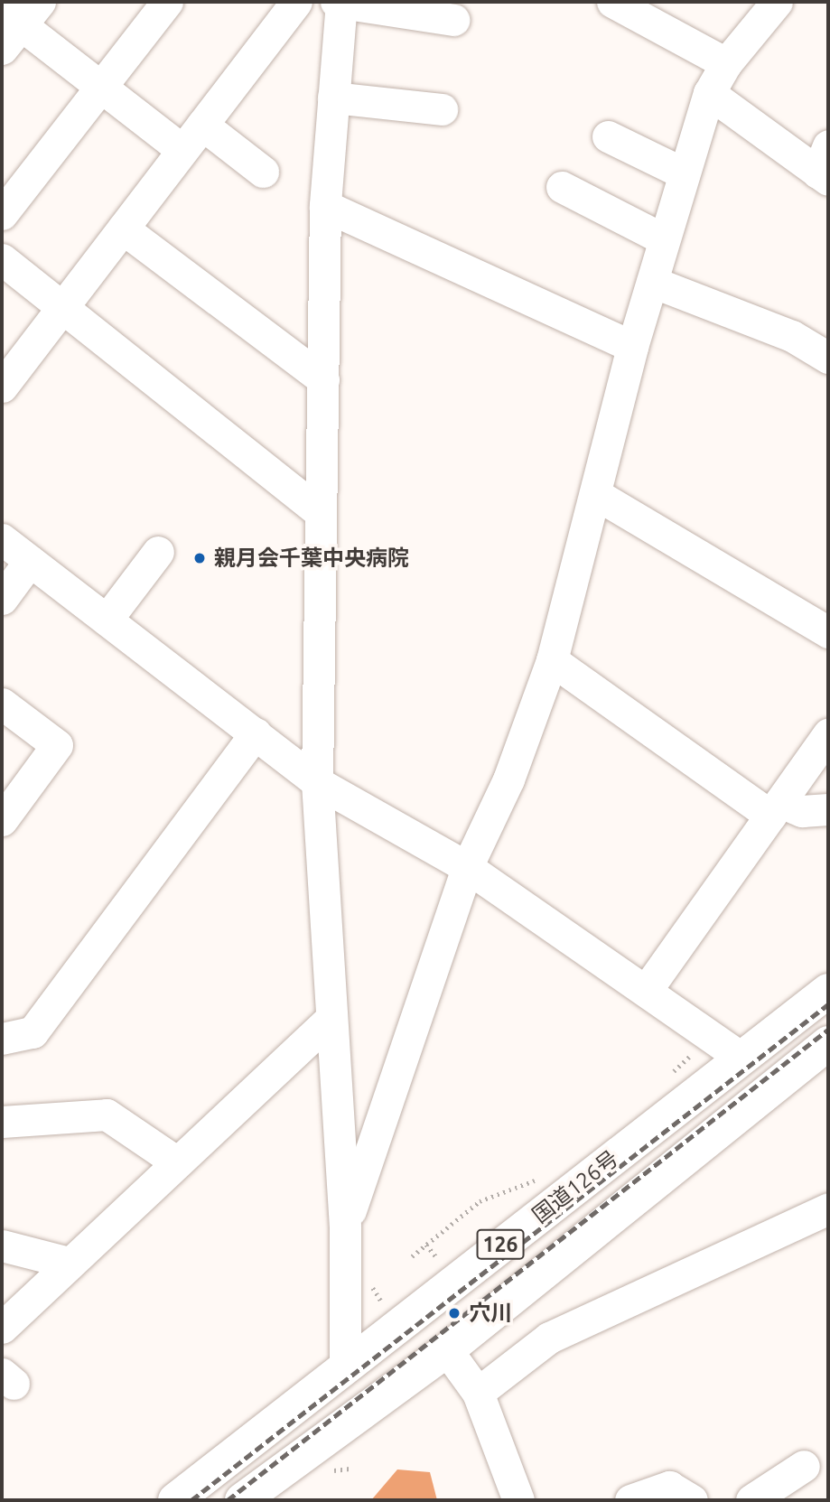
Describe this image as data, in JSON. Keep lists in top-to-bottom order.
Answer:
{
  "streets": {
    "highway": ["国道126号", "126"]
  },
  "places": ["親月会千葉中央病院", "穴川"]
}
